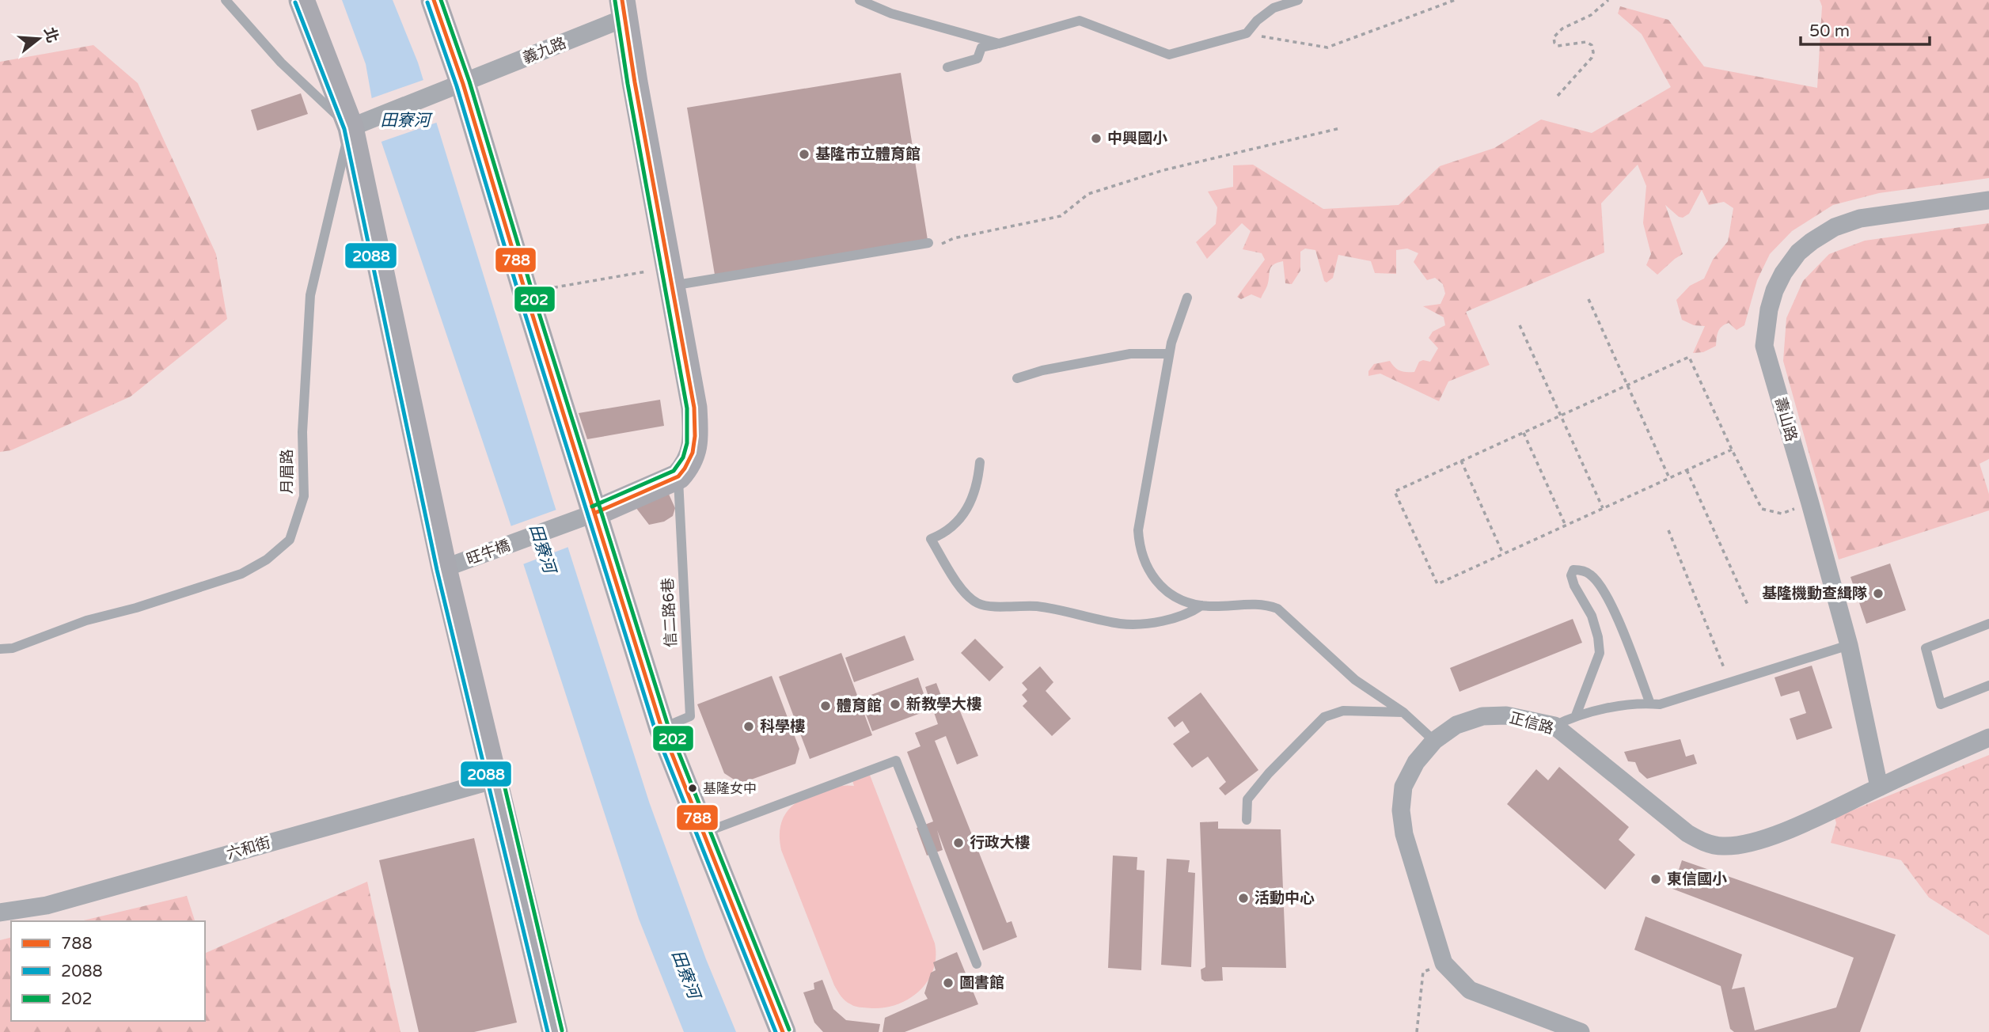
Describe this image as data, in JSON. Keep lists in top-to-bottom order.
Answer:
{
  "streets": {
    "street": [
      "義九路",
      "壽山路",
      "旺牛橋",
      "正信路",
      "六和街"
    ],
    "lane": ["月眉路", "信二路6巷"]
  },
  "crossings": [
    ["義九路", "月眉路"],
    ["壽山路", "正信路"]
  ],
  "water": ["田寮河"],
  "places": [
    "中興國小",
    "基隆市立體育館",
    "基隆機動查緝隊",
    "新教學大樓",
    "體育館",
    "科學樓",
    "基隆女中",
    "行政大樓",
    "東信國小",
    "活動中心",
    "圖書館"
  ],
  "lines": ["transit line 788", "transit line 202", "transit line 2088"],
  "legend": ["788", "2088", "202"],
  "scale_bar": "50 m",
  "north": "right"
}
